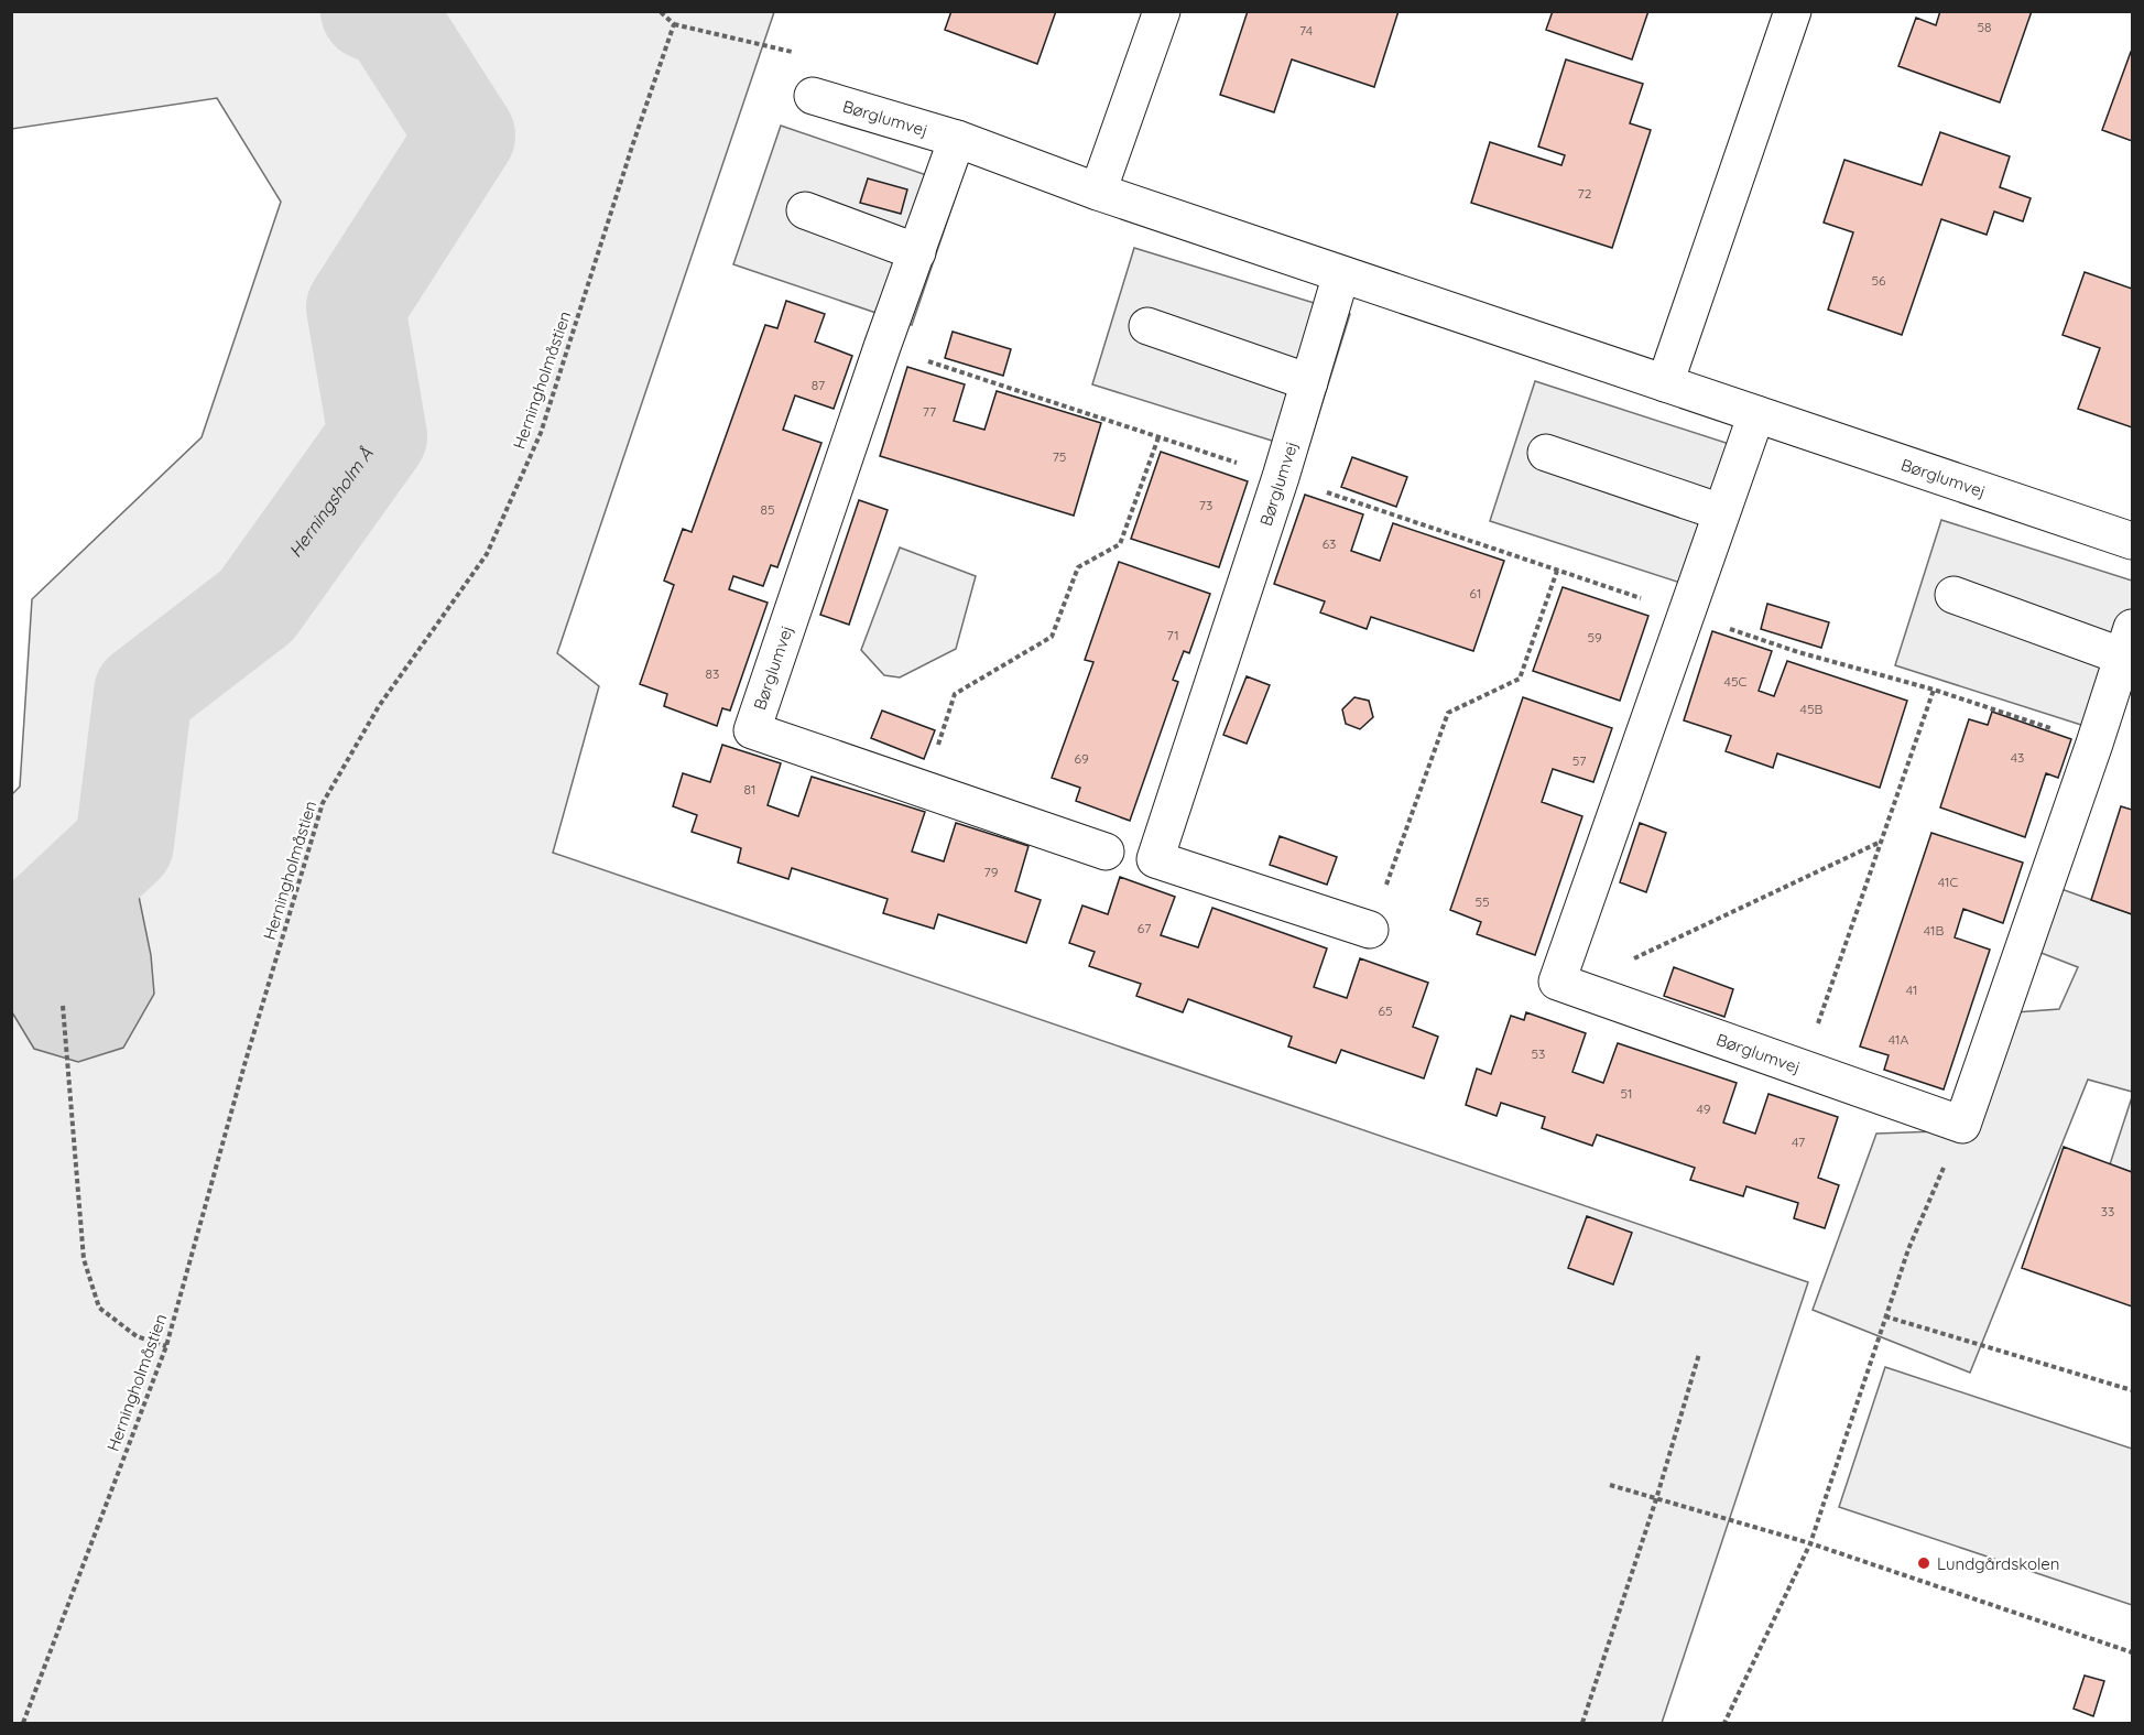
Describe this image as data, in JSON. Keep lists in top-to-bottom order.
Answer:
{
  "streets": {
    "street": ["Børglumvej"],
    "path": ["Herningholmåstien"]
  },
  "water": ["Herningsholm Å"],
  "places": ["Lundgårdskolen"],
  "house_numbers": [
    "58",
    "74",
    "72",
    "56",
    "87",
    "77",
    "75",
    "73",
    "85",
    "63",
    "61",
    "71",
    "59",
    "83",
    "45C",
    "45B",
    "43",
    "69",
    "57",
    "81",
    "79",
    "41C",
    "55",
    "67",
    "41B",
    "41",
    "65",
    "41A",
    "53",
    "51",
    "49",
    "47",
    "33"
  ]
}
